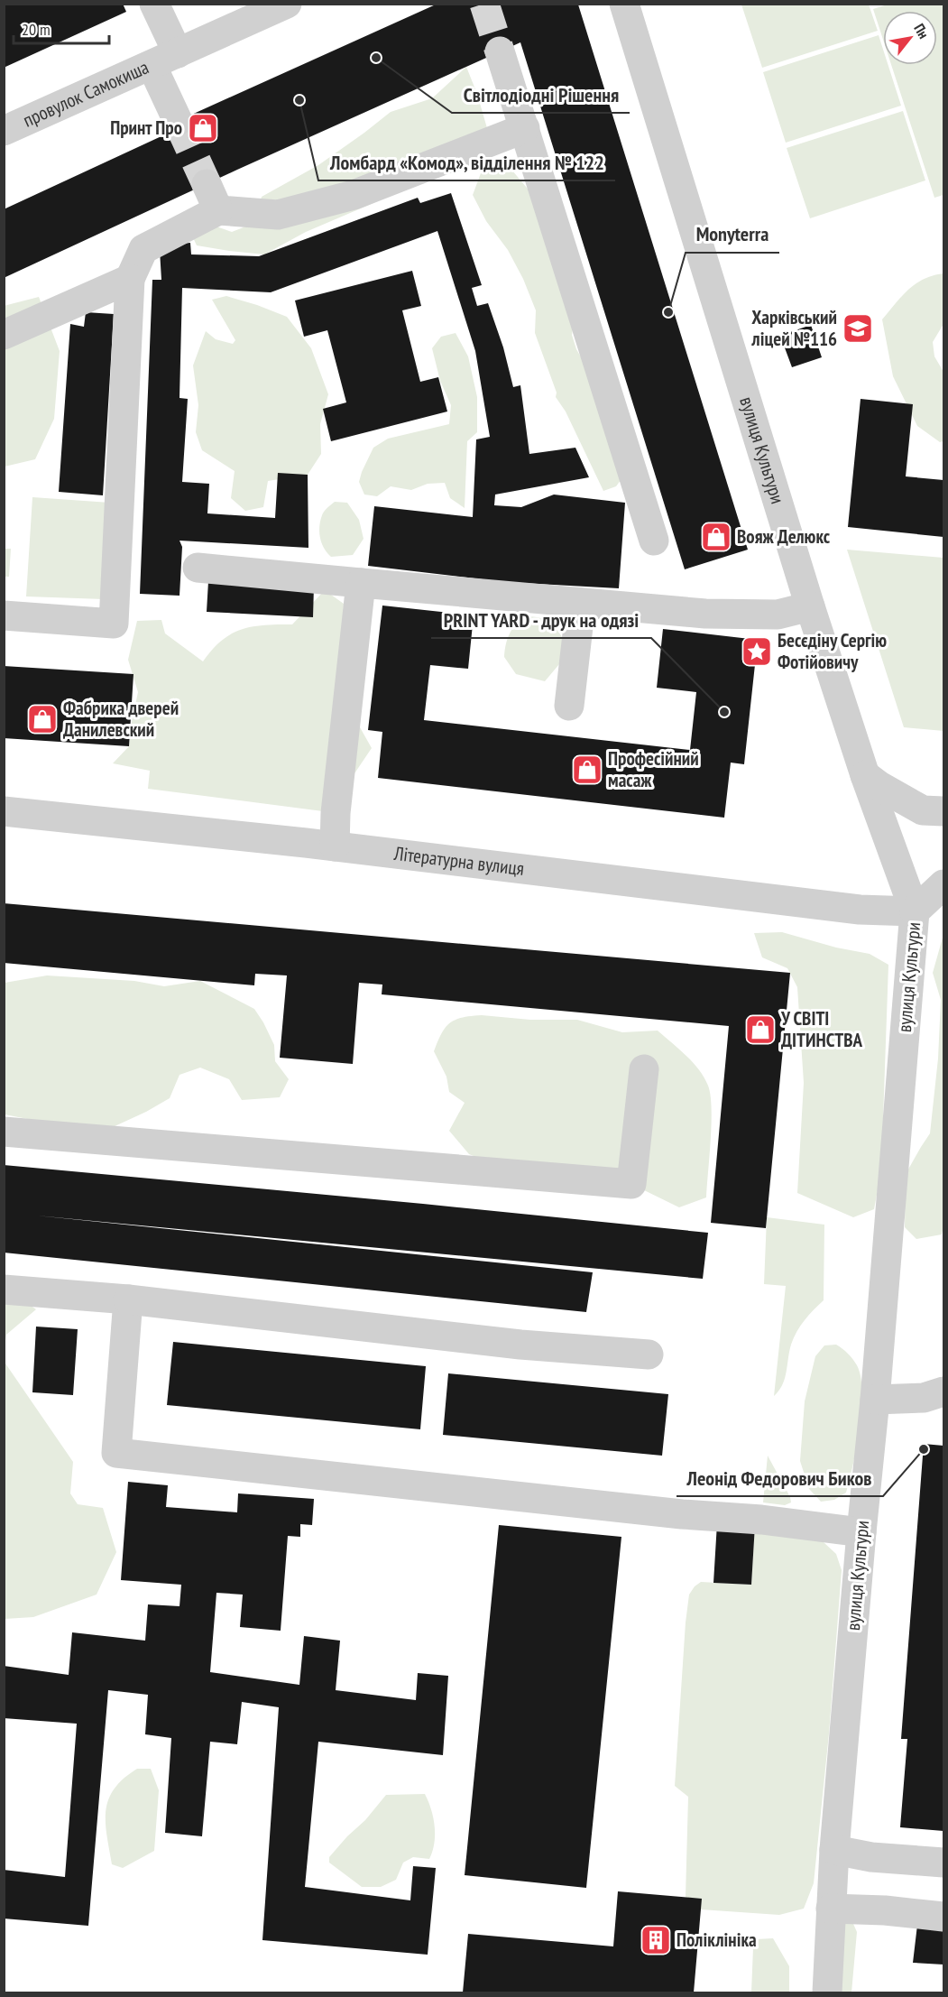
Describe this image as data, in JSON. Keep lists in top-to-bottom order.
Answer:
{
  "streets": {
    "street": ["провулок Самокиша", "вулиця Культури", "Літературна вулиця"]
  },
  "crossings": [
    ["вулиця Культури", "Літературна вулиця"]
  ],
  "places": {
    "other": [
      "Світлодіодні Рішення",
      "Ломбард «Комод», відділення № 122",
      "Monyterra",
      "PRINT YARD - друк на одязі",
      "Леонід Федорович Биков"
    ],
    "shop": [
      "Принт Про",
      "Вояж Делюкс",
      "Фабрика дверей Данилевский",
      "Професійний масаж",
      "У СВІТІ ДІТИНСТВА"
    ],
    "school or university": ["Харківський ліцей №116"],
    "place": ["Бесєдіну Сергію Фотійовичу"],
    "building": ["Поліклініка"]
  },
  "scale_bar": "20 m",
  "north": "top right"
}
